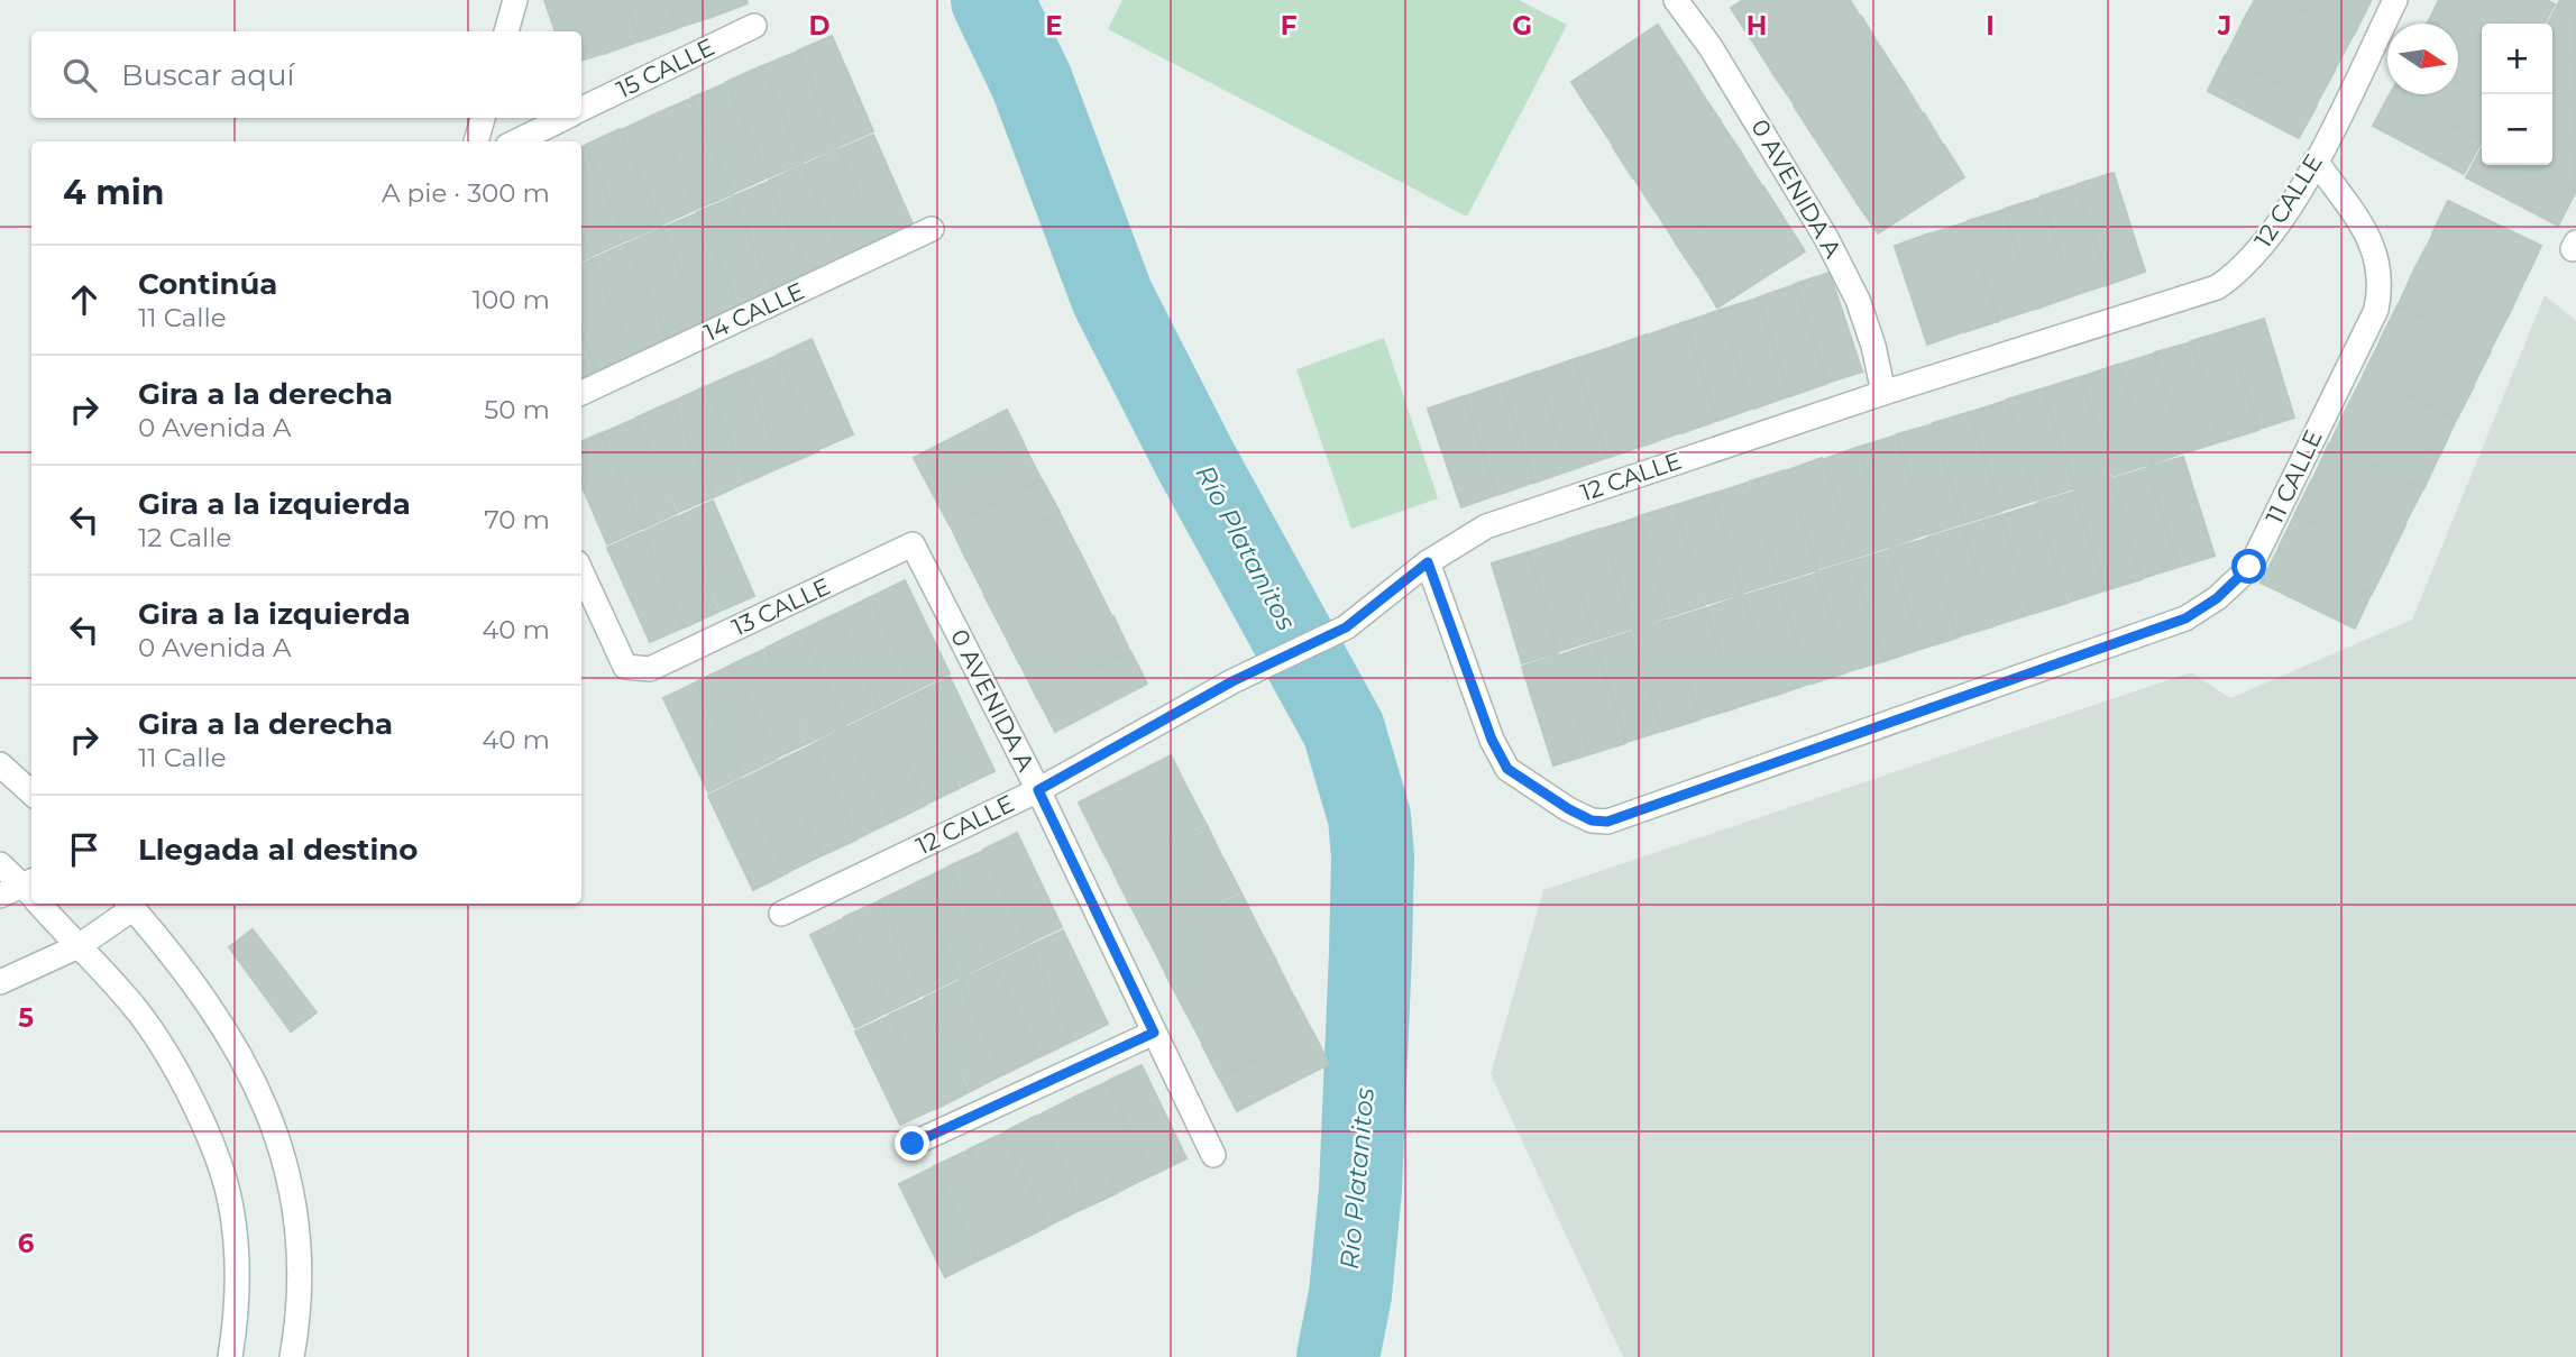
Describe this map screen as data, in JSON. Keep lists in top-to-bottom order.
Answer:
{
  "streets": {
    "street": [
      "15 CALLE",
      "0 AVENIDA A",
      "12 CALLE",
      "14 CALLE",
      "11 CALLE",
      "13 CALLE"
    ]
  },
  "crossings": [
    ["0 AVENIDA A", "12 CALLE"],
    ["0 AVENIDA A", "13 CALLE"],
    ["12 CALLE", "11 CALLE"]
  ],
  "water": ["Río Platanitos"],
  "north": "right",
  "page": {
    "map_buttons": ["+", "−"],
    "search": "Buscar aquí",
    "heading": ["4 min", "A pie · 300 m"],
    "list": [
      ["Continúa", "11 Calle", "100 m"],
      ["Gira a la derecha", "0 Avenida A", "50 m"],
      ["Gira a la izquierda", "12 Calle", "70 m"],
      ["Gira a la izquierda", "0 Avenida A", "40 m"],
      ["Gira a la derecha", "11 Calle", "40 m"],
      "Llegada al destino"
    ]
  },
  "grid": {
    "columns": [
      "D",
      "E",
      "F",
      "G",
      "H",
      "I",
      "J"
    ],
    "rows": ["5", "6"]
  }
}
